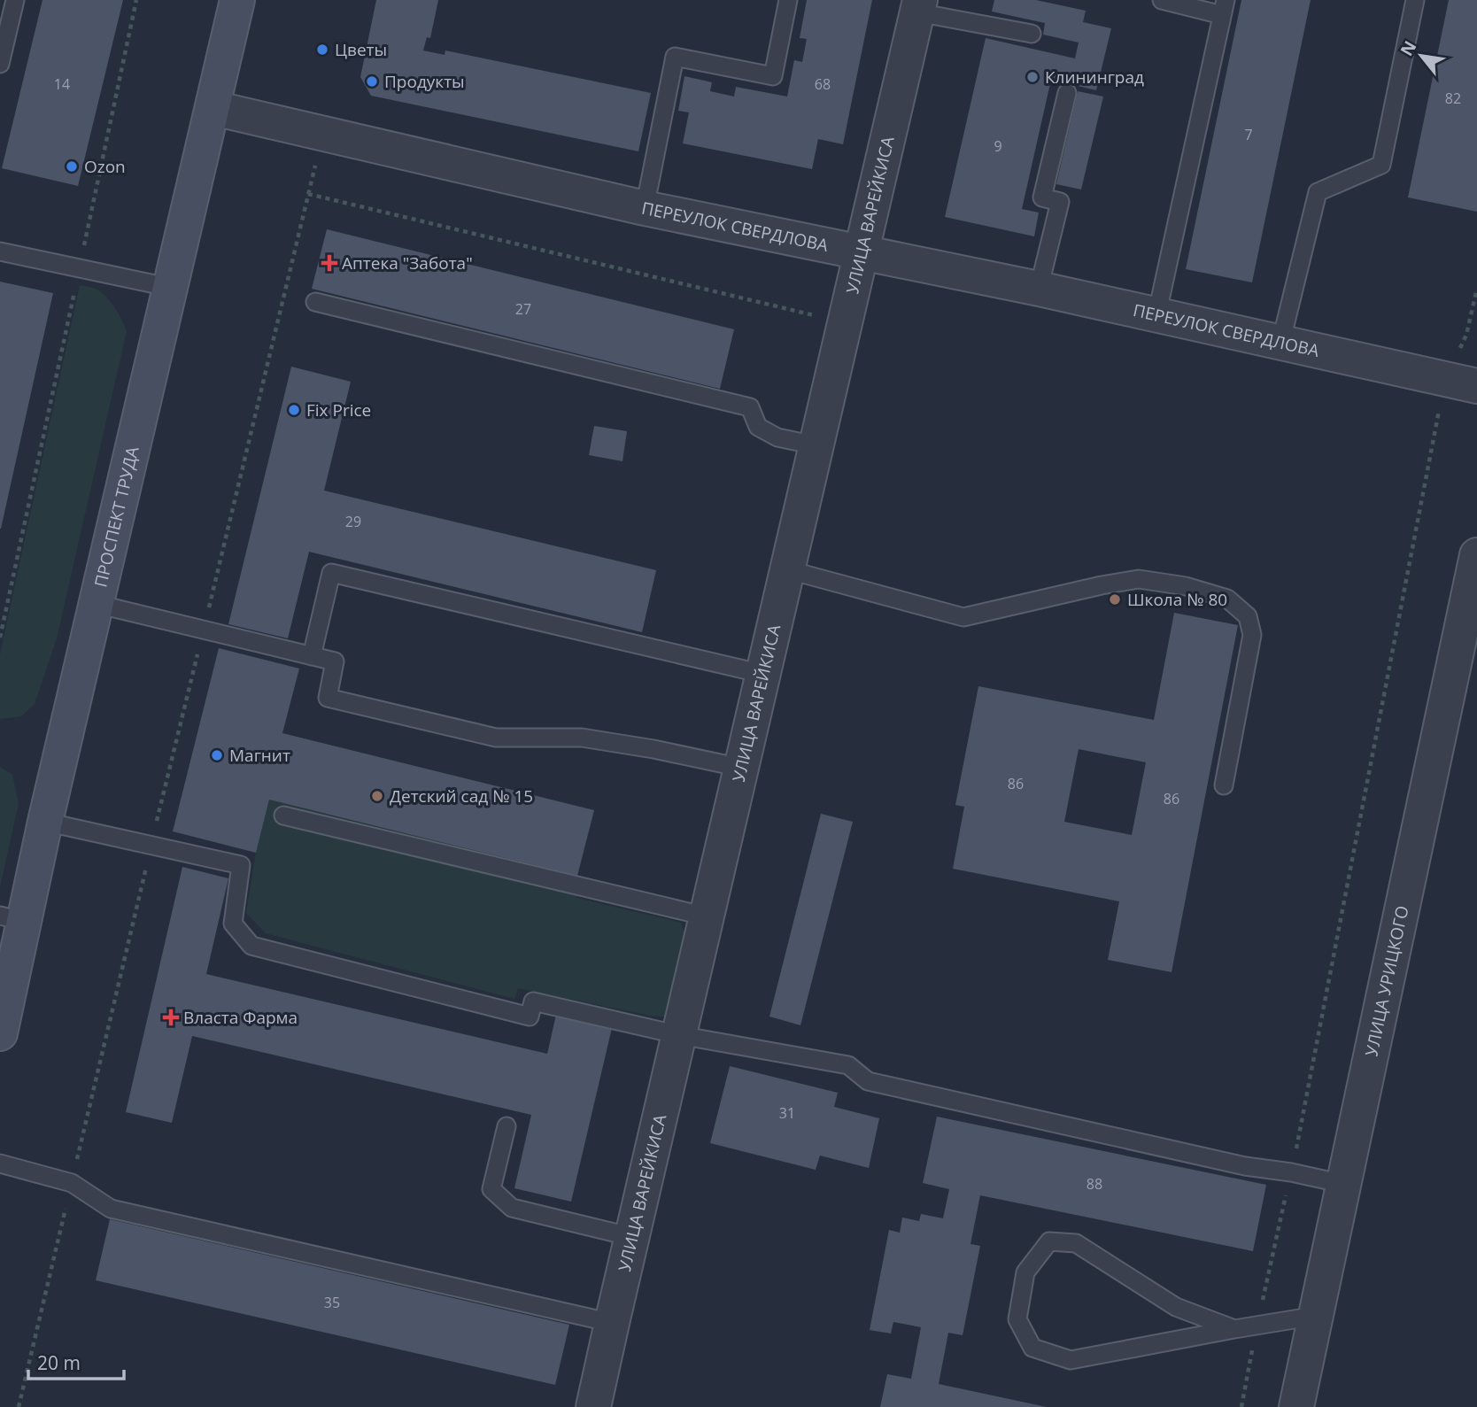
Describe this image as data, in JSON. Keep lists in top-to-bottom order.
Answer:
{
  "streets": {
    "main road": ["ПРОСПЕКТ ТРУДА"],
    "street": ["УЛИЦА ВАРЕЙКИСА", "ПЕРЕУЛОК СВЕРДЛОВА", "УЛИЦА УРИЦКОГО"]
  },
  "crossings": [
    ["УЛИЦА ВАРЕЙКИСА", "ПЕРЕУЛОК СВЕРДЛОВА"],
    ["ПЕРЕУЛОК СВЕРДЛОВА", "ПРОСПЕКТ ТРУДА"]
  ],
  "places": {
    "other": [
      "Цветы",
      "Клининград",
      "Продукты",
      "Ozon",
      "Fix Price",
      "Школа № 80",
      "Магнит",
      "Детский сад № 15"
    ],
    "health": ["Аптека \"Забота\"", "Власта Фарма"]
  },
  "house_numbers": [
    "14",
    "68",
    "82",
    "7",
    "9",
    "27",
    "29",
    "86",
    "86",
    "31",
    "88",
    "35"
  ],
  "scale_bar": "20 m",
  "north": "top left"
}
